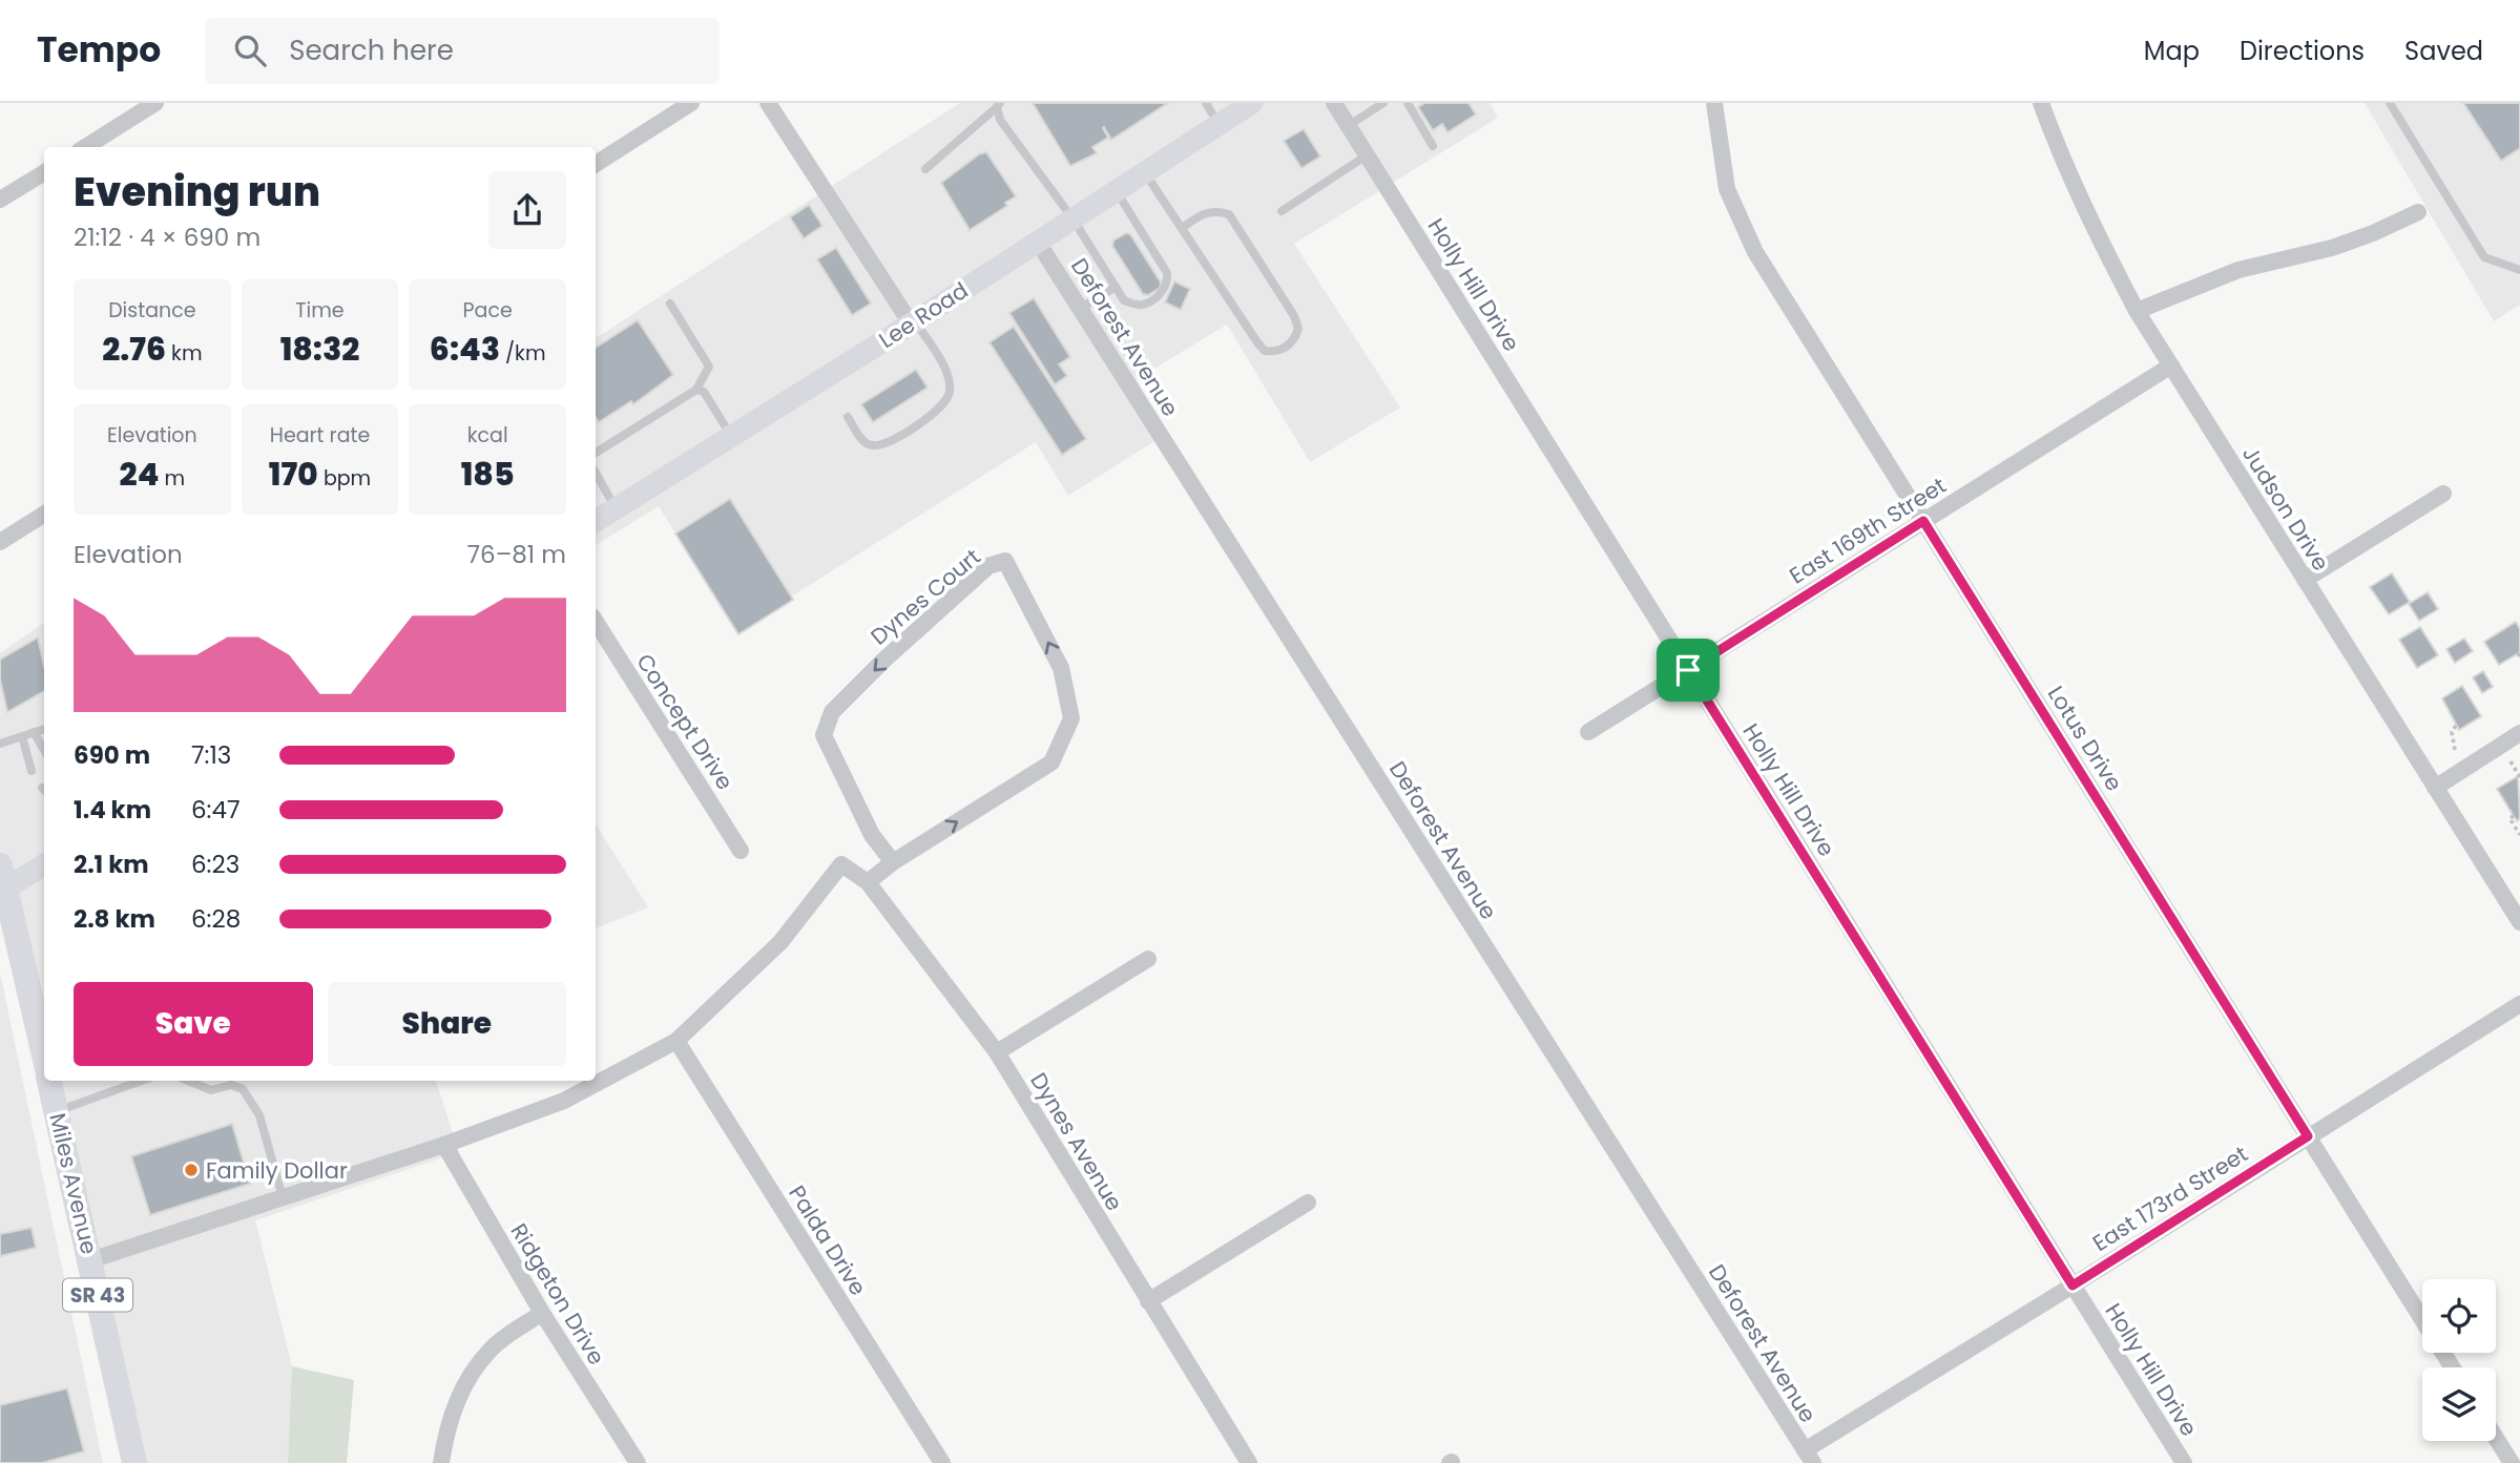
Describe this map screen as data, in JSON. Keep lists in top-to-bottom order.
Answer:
{
  "streets": {
    "main road": ["Lee Road", "Miles Avenue", "SR 43"],
    "street": [
      "Holly Hill Drive",
      "Deforest Avenue",
      "Judson Drive",
      "East 169th Street",
      "Dynes Court",
      "Concept Drive",
      "Lotus Drive",
      "Dynes Avenue",
      "East 173rd Street",
      "Palda Drive",
      "Ridgeton Drive"
    ]
  },
  "crossings": [
    ["Holly Hill Drive", "East 169th Street"],
    ["Holly Hill Drive", "East 173rd Street"],
    ["Lee Road", "Deforest Avenue"],
    ["Deforest Avenue", "East 173rd Street"],
    ["Judson Drive", "East 169th Street"],
    ["East 169th Street", "Lotus Drive"],
    ["Dynes Court", "Dynes Avenue"],
    ["Lotus Drive", "East 173rd Street"],
    ["Dynes Avenue", "Palda Drive"]
  ],
  "places": ["Family Dollar"],
  "page": {
    "header": "Tempo",
    "search": "Search here",
    "nav": ["Map", "Directions", "Saved"],
    "heading": ["Evening run", "21:12 · 4 × 690 m"],
    "stats": [
      ["Distance", "2.76 km"],
      ["Time", "18:32"],
      ["Pace", "6:43 /km"],
      ["Elevation", "24 m"],
      ["Heart rate", "170 bpm"],
      ["kcal", "185"]
    ],
    "chart": ["Elevation", "76–81 m"],
    "list": [
      {
        "name": "690 m",
        "note": "7:13"
      },
      {
        "name": "1.4 km",
        "note": "6:47"
      },
      {
        "name": "2.1 km",
        "note": "6:23"
      },
      {
        "name": "2.8 km",
        "note": "6:28"
      }
    ],
    "buttons": ["Save", "Share"]
  }
}
